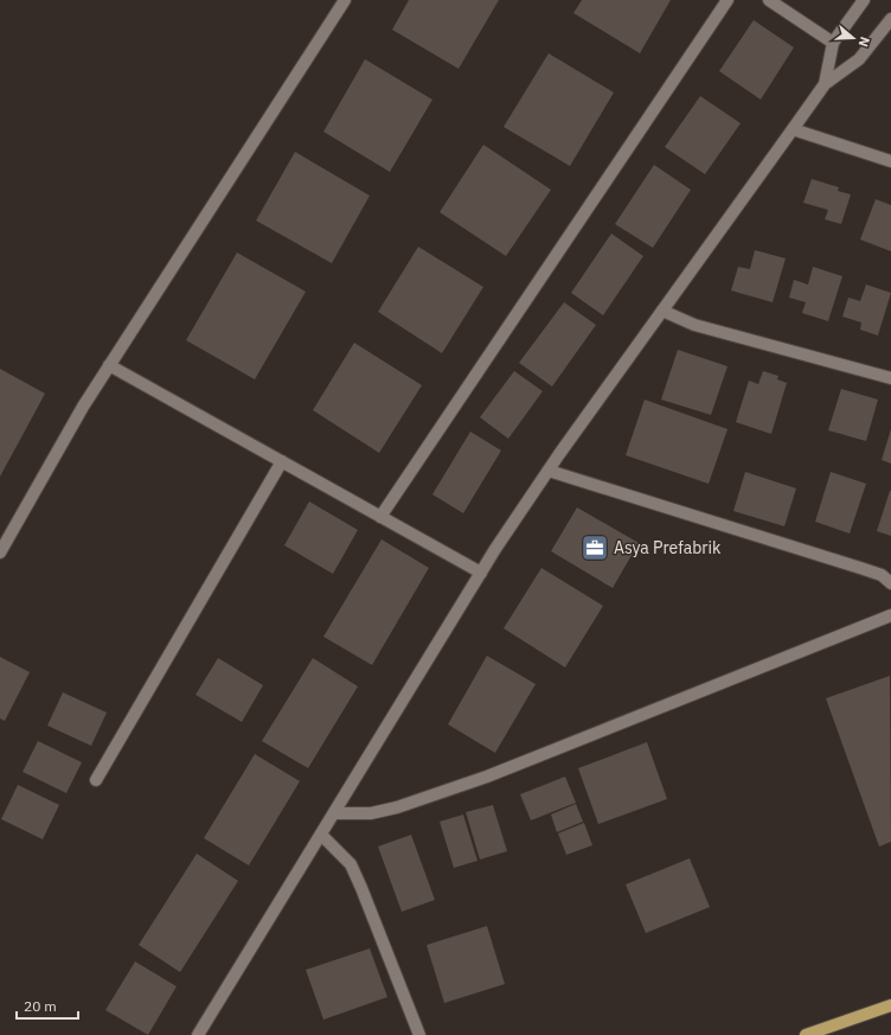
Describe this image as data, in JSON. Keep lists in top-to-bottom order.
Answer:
{
  "places": {
    "office": ["Asya Prefabrik"]
  },
  "scale_bar": "20 m",
  "north": "right"
}
